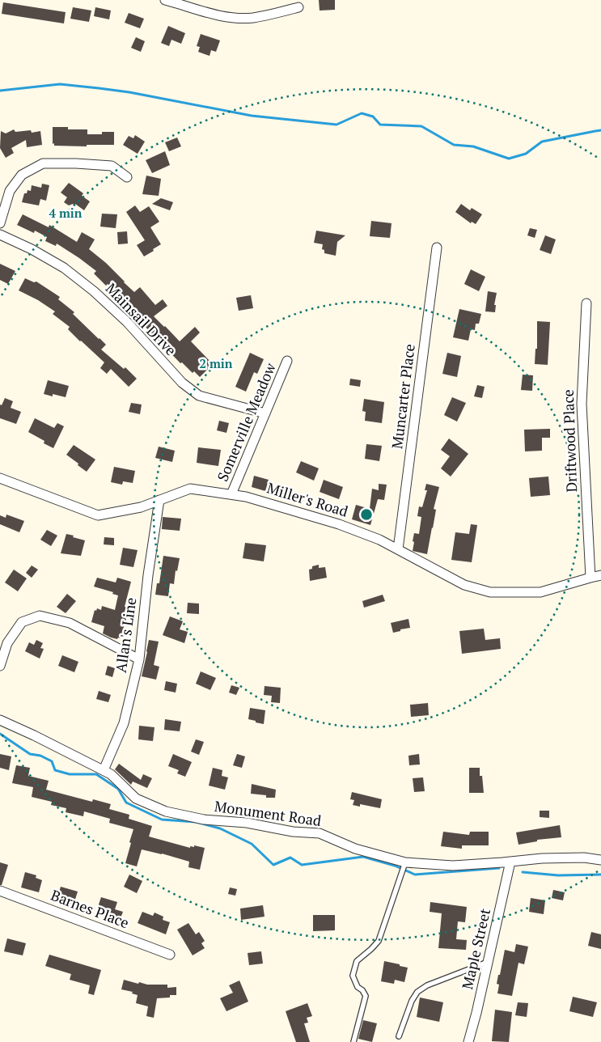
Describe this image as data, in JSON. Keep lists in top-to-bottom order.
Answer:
{
  "streets": {
    "street": [
      "Mainsail Drive",
      "Muncarter Place",
      "Somerville Meadow",
      "Driftwood Place",
      "Miller's Road",
      "Allan's Line",
      "Monument Road",
      "Barnes Place",
      "Maple Street"
    ]
  },
  "crossings": [
    ["Mainsail Drive", "Somerville Meadow"],
    ["Muncarter Place", "Miller's Road"],
    ["Somerville Meadow", "Miller's Road"],
    ["Driftwood Place", "Miller's Road"],
    ["Miller's Road", "Allan's Line"],
    ["Allan's Line", "Monument Road"],
    ["Monument Road", "Maple Street"]
  ],
  "rings": ["4 min", "2 min"]
}
